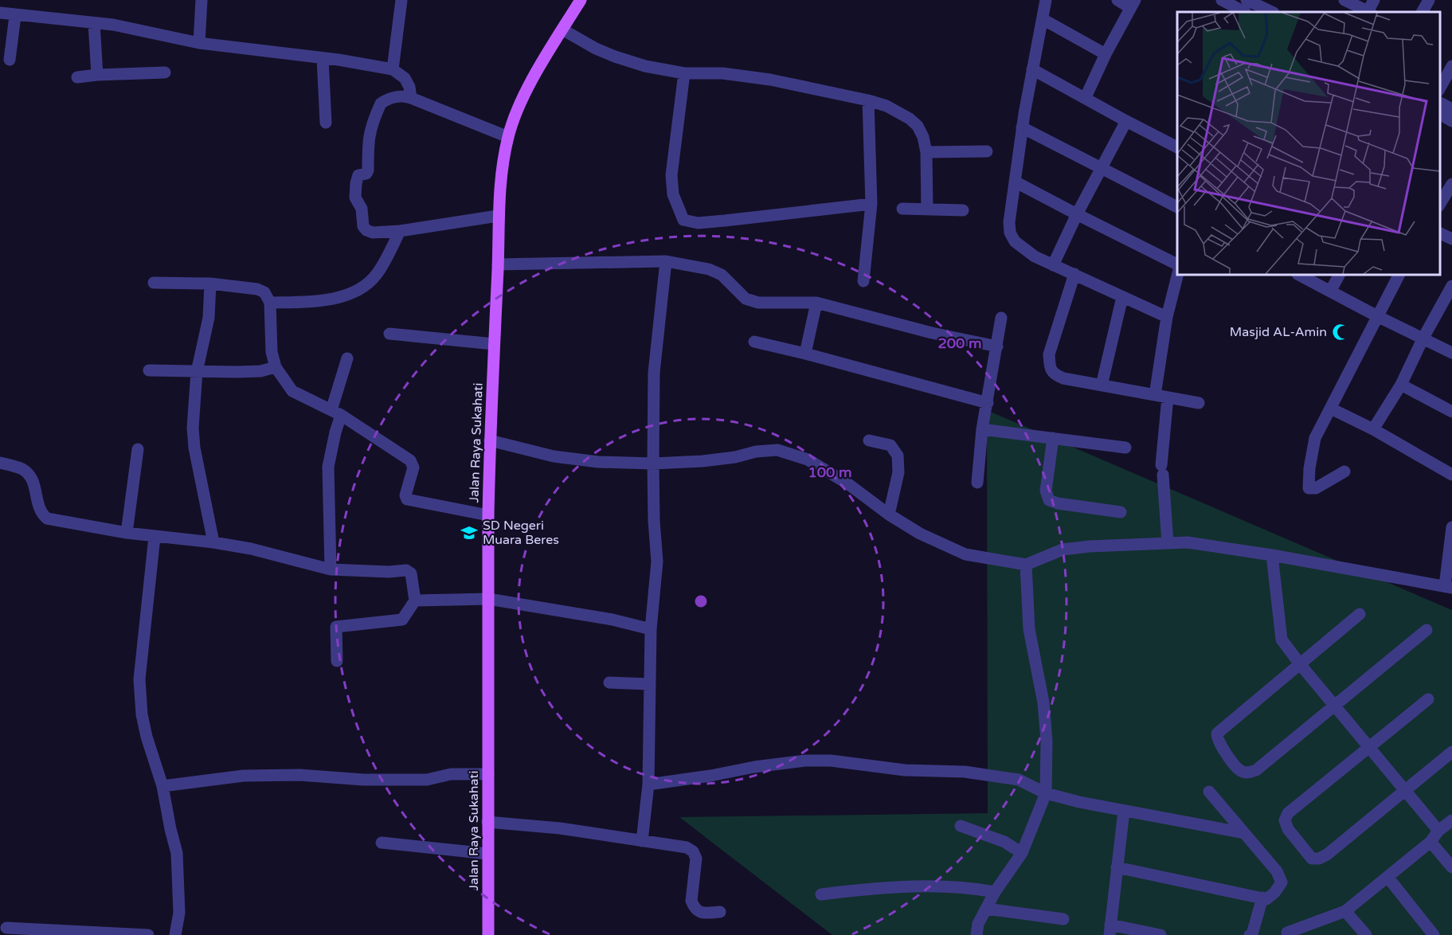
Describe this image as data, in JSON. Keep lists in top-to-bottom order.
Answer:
{
  "streets": {
    "main road": ["Jalan Raya Sukahati"]
  },
  "places": {
    "mosque": ["Masjid AL-Amin"],
    "school or university": ["SD Negeri Muara Beres"]
  },
  "rings": ["200 m", "100 m"]
}
